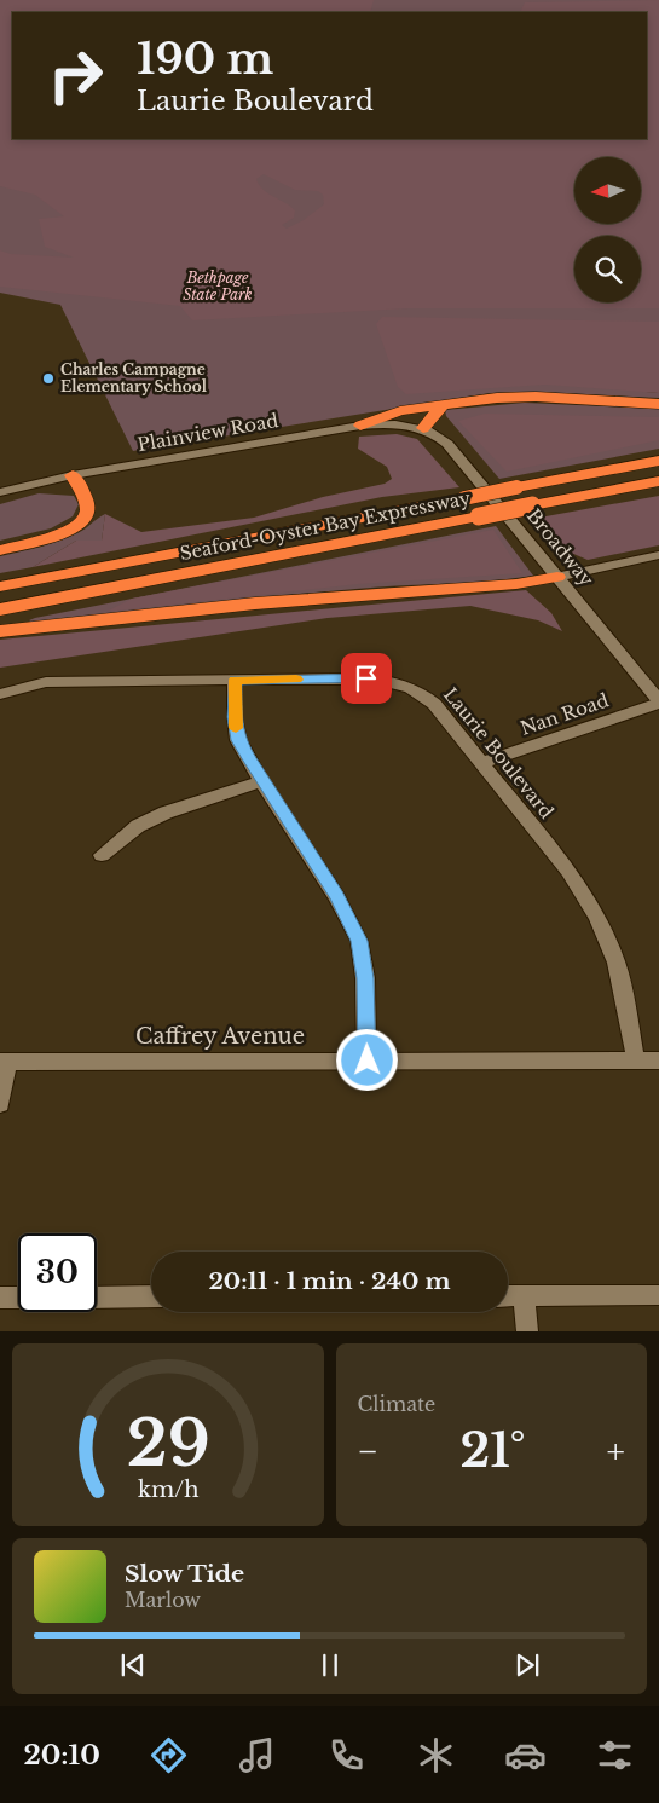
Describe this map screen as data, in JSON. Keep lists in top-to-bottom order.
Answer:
{
  "streets": {
    "highway": ["Seaford-Oyster Bay Expressway"],
    "street": [
      "Plainview Road",
      "Broadway",
      "Nan Road",
      "Laurie Boulevard",
      "Caffrey Avenue"
    ]
  },
  "crossings": [
    ["Plainview Road", "Broadway"],
    ["Broadway", "Nan Road"],
    ["Nan Road", "Laurie Boulevard"],
    ["Laurie Boulevard", "Caffrey Avenue"]
  ],
  "parks": ["Bethpage State Park"],
  "places": ["Charles Campagne Elementary School"],
  "north": "left",
  "page": {
    "turn": ["190 m", "Laurie Boulevard"],
    "limit": "30",
    "trip": "20:11 · 1 min · 240 m",
    "tile": "Climate",
    "heat": ["−", "21°", "+"],
    "song": ["Slow Tide", "Marlow"],
    "tabs": "20:10",
    "gauge": ["29", "km/h"]
  }
}
